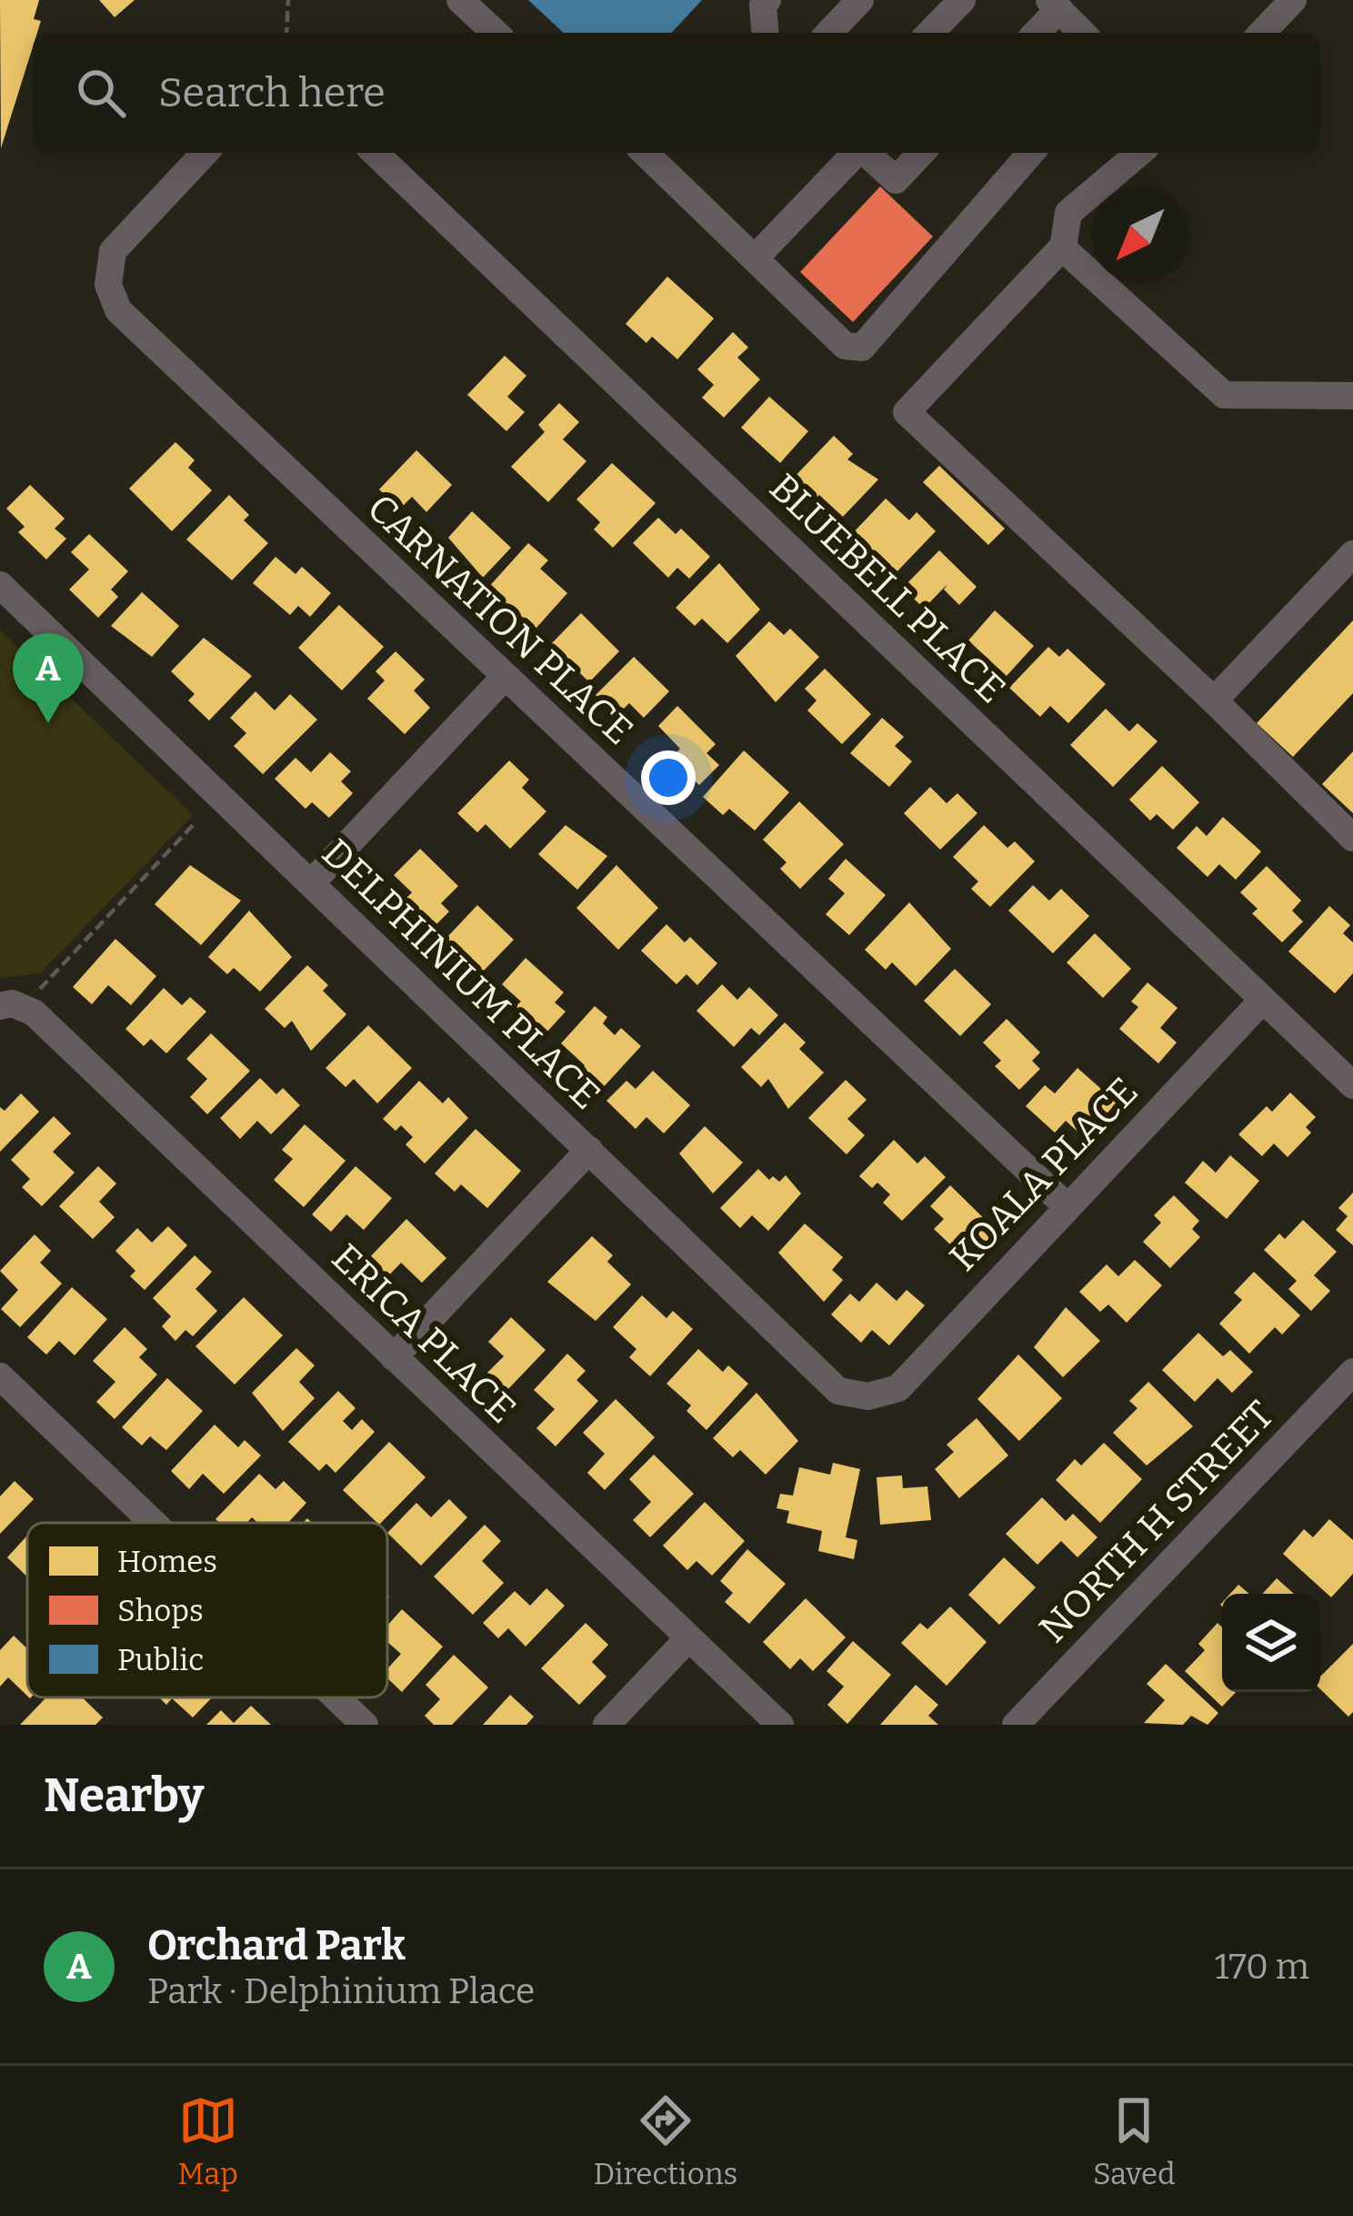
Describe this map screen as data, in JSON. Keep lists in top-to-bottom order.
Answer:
{
  "streets": {
    "street": [
      "BLUEBELL PLACE",
      "CARNATION PLACE",
      "DELPHINIUM PLACE",
      "KOALA PLACE",
      "ERICA PLACE",
      "NORTH H STREET"
    ]
  },
  "crossings": [
    ["BLUEBELL PLACE", "KOALA PLACE"],
    ["CARNATION PLACE", "KOALA PLACE"],
    ["DELPHINIUM PLACE", "KOALA PLACE"]
  ],
  "legend": ["Homes", "Shops", "Public"],
  "north": "bottom left",
  "page": {
    "search": "Search here",
    "pins": "A",
    "heading": "Nearby",
    "list": [
      {
        "mark": "A",
        "name": "Orchard Park",
        "note": "Park · Delphinium Place",
        "value": "170 m"
      }
    ],
    "nav": ["Map", "Directions", "Saved"]
  }
}
